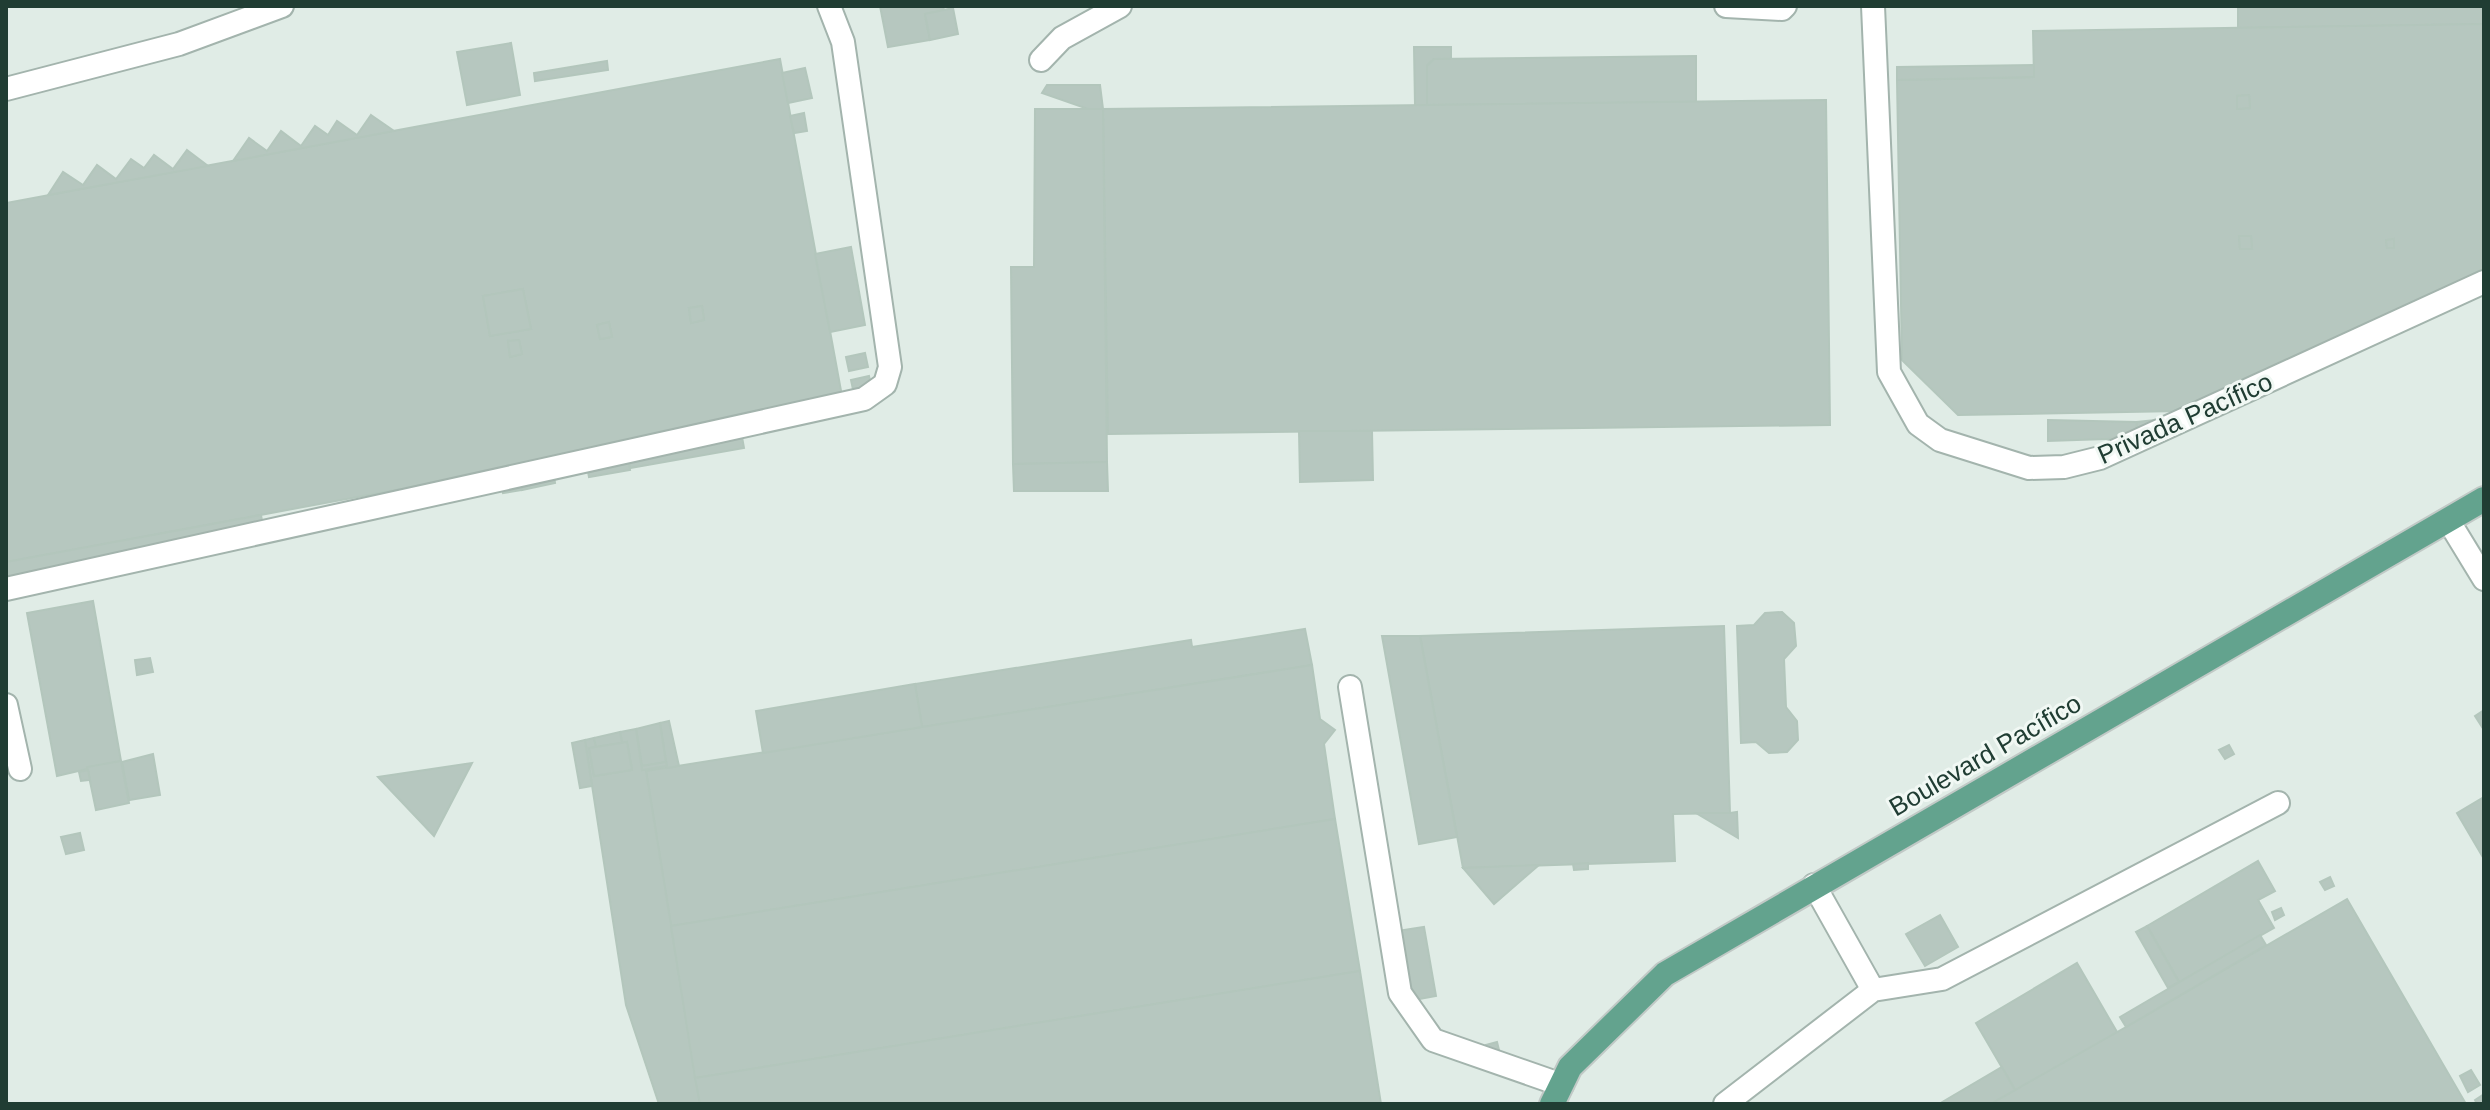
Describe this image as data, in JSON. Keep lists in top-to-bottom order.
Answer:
{
  "streets": {
    "main road": ["Boulevard Pacífico"],
    "lane": ["Privada Pacífico"]
  }
}
